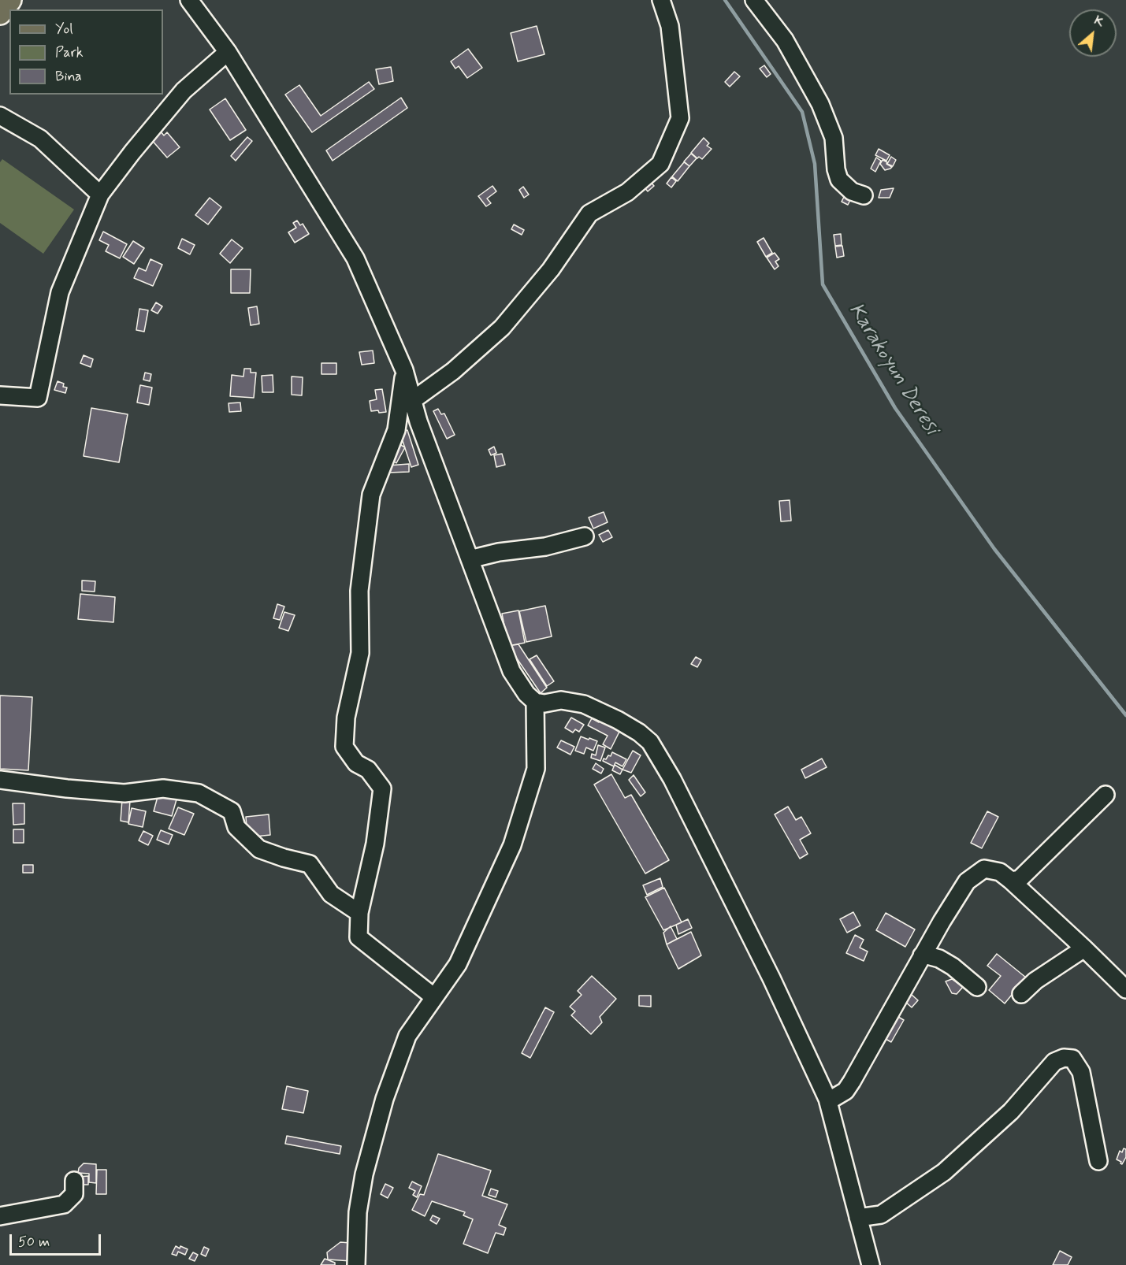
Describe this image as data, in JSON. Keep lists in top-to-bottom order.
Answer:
{
  "water": ["Karakoyun Deresi"],
  "legend": ["Yol", "Park", "Bina"],
  "scale_bar": "50 m",
  "north": "top right"
}
